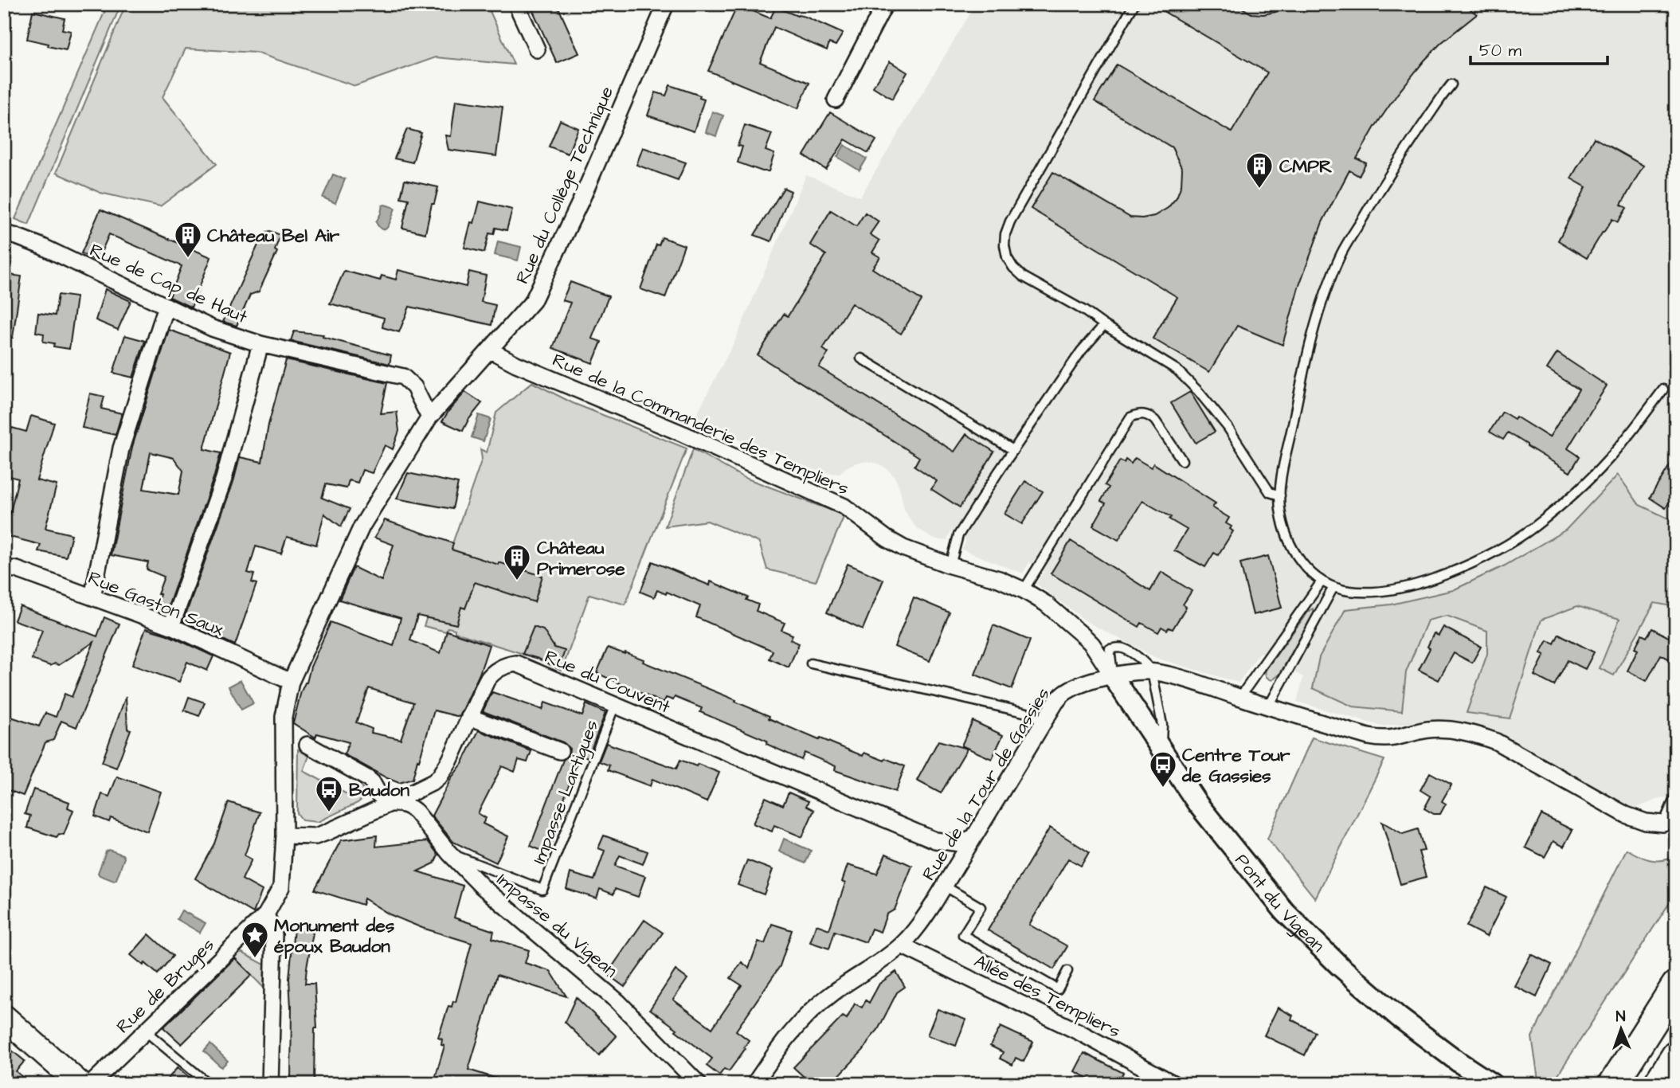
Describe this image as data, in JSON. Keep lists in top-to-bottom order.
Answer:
{
  "streets": {
    "street": [
      "Rue du Collège Technique",
      "Rue de Cap de Haut",
      "Rue de la Commanderie des Templiers",
      "Rue Gaston Saux",
      "Rue du Couvent",
      "Rue de la Tour de Gassies",
      "Pont du Vigean",
      "Impasse du Vigean",
      "Rue de Bruges",
      "Allée des Templiers"
    ],
    "lane": ["Impasse Lartigues"]
  },
  "crossings": [
    ["Rue du Collège Technique", "Rue de Cap de Haut"],
    ["Rue du Collège Technique", "Rue de la Commanderie des Templiers"],
    ["Rue du Collège Technique", "Rue Gaston Saux"],
    ["Rue de la Commanderie des Templiers", "Rue de la Tour de Gassies"],
    ["Rue de la Commanderie des Templiers", "Pont du Vigean"],
    ["Rue du Couvent", "Rue de la Tour de Gassies"],
    ["Rue du Couvent", "Impasse Lartigues"],
    ["Rue du Couvent", "Impasse du Vigean"],
    ["Rue de la Tour de Gassies", "Pont du Vigean"],
    ["Rue de la Tour de Gassies", "Allée des Templiers"],
    ["Impasse Lartigues", "Impasse du Vigean"]
  ],
  "places": {
    "building": ["CMPR", "Château Bel Air", "Château Primerose"],
    "bus stop": ["Centre Tour de Gassies", "Baudon"],
    "place": ["Monument des époux Baudon"]
  },
  "scale_bar": "50 m",
  "north": "top"
}
